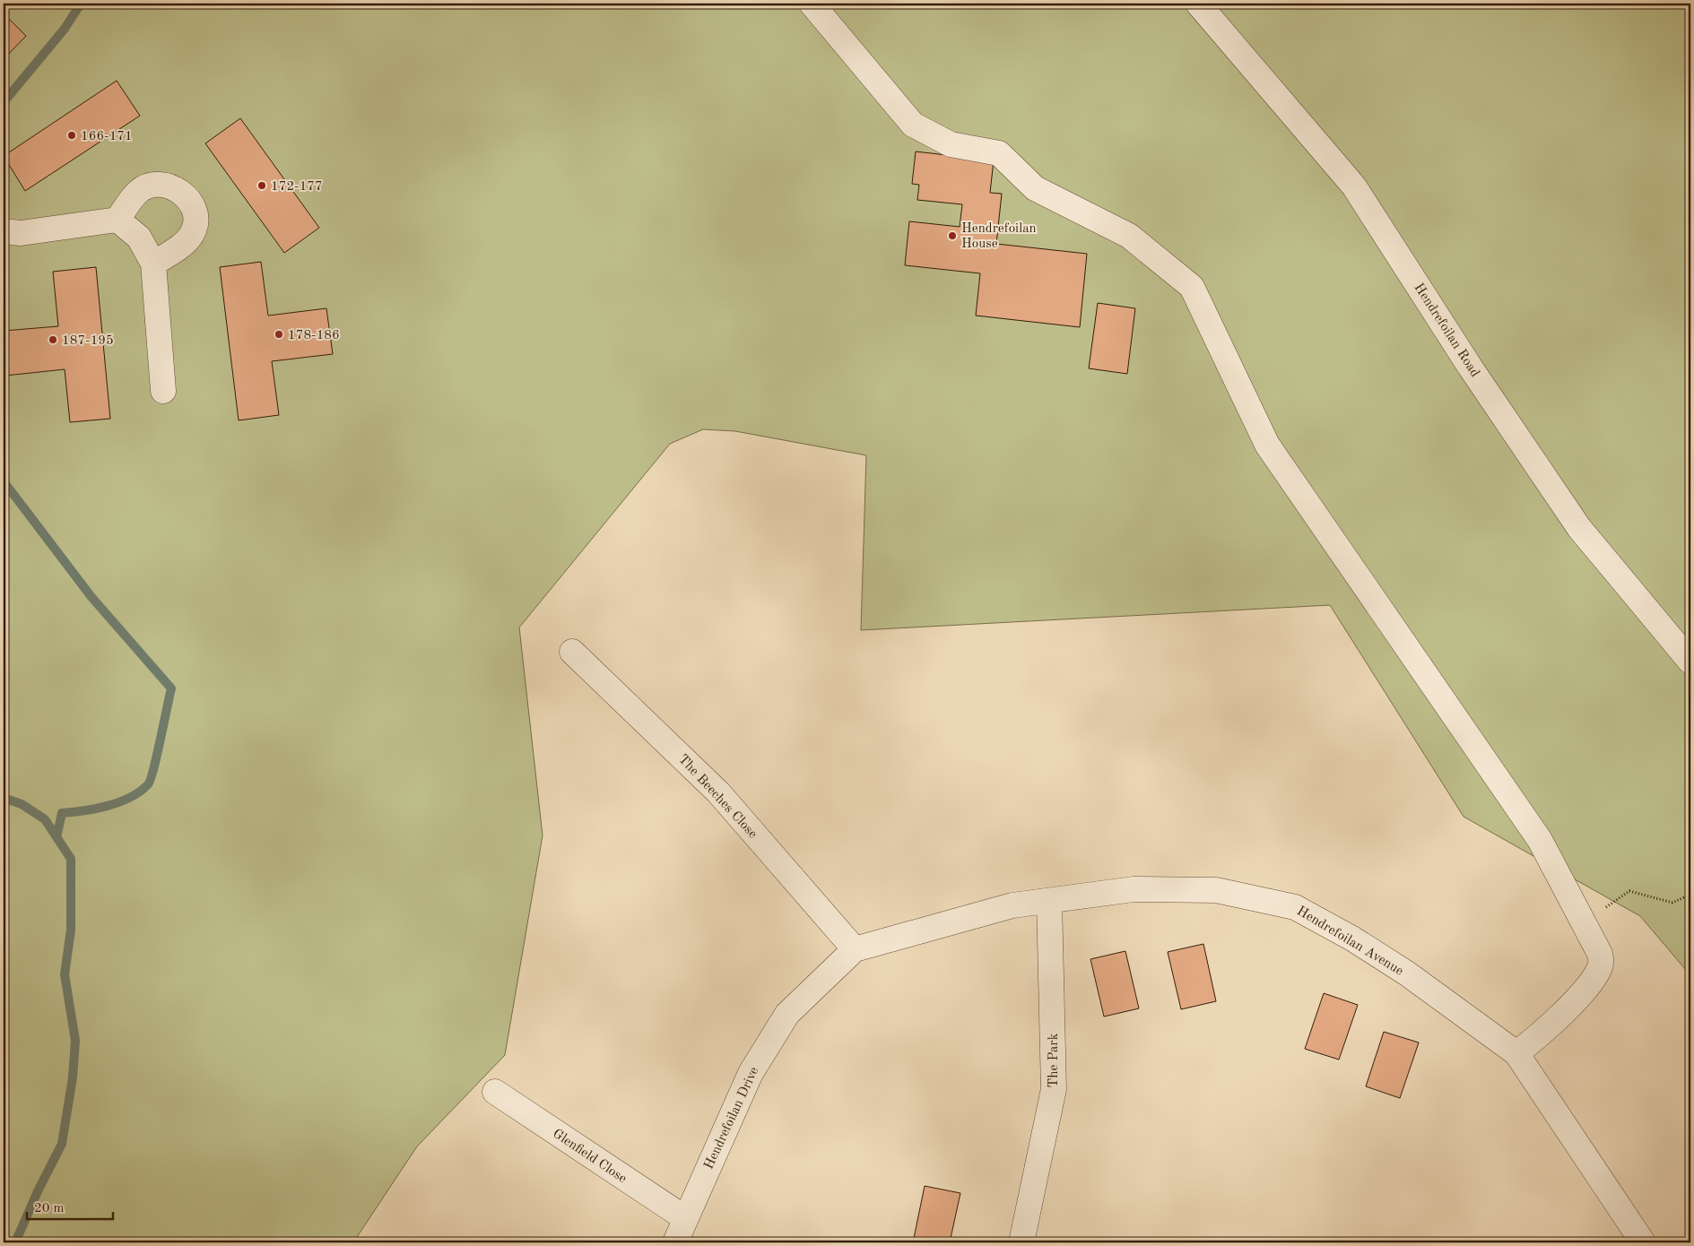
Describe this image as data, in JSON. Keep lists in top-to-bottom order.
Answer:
{
  "streets": {
    "street": [
      "Hendrefoilan Road",
      "The Beeches Close",
      "Hendrefoilan Avenue",
      "The Park",
      "Hendrefoilan Drive",
      "Glenfield Close"
    ]
  },
  "crossings": [
    ["The Beeches Close", "Hendrefoilan Drive"],
    ["Hendrefoilan Avenue", "The Park"],
    ["Hendrefoilan Avenue", "Hendrefoilan Drive"],
    ["Hendrefoilan Drive", "Glenfield Close"]
  ],
  "places": [
    "166-171",
    "172-177",
    "Hendrefoilan House",
    "178-186",
    "187-195"
  ],
  "scale_bar": "20 m"
}
